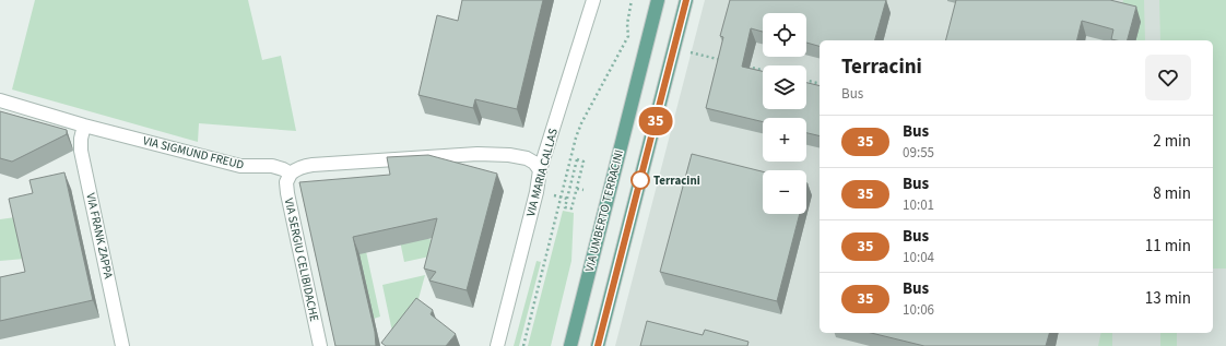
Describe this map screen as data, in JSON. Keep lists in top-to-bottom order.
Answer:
{
  "streets": {
    "main road": ["VIA UMBERTO TERRACINI"],
    "street": [
      "VIA SIGMUND FREUD",
      "VIA MARIA CALLAS",
      "VIA FRANK ZAPPA",
      "VIA SERGIU CELIBIDACHE"
    ]
  },
  "crossings": [
    ["VIA SIGMUND FREUD", "VIA FRANK ZAPPA"],
    ["VIA SIGMUND FREUD", "VIA SERGIU CELIBIDACHE"]
  ],
  "places": ["Terracini"],
  "lines": ["bus line 35"],
  "page": {
    "on_map": "35",
    "map_buttons": ["+", "−"],
    "heading": ["Terracini", "Bus"],
    "list": [
      {
        "mark": "35",
        "name": "Bus",
        "note": "09:55",
        "value": "2 min"
      },
      {
        "mark": "35",
        "name": "Bus",
        "note": "10:01",
        "value": "8 min"
      },
      {
        "mark": "35",
        "name": "Bus",
        "note": "10:04",
        "value": "11 min"
      },
      {
        "mark": "35",
        "name": "Bus",
        "note": "10:06",
        "value": "13 min"
      }
    ]
  }
}
